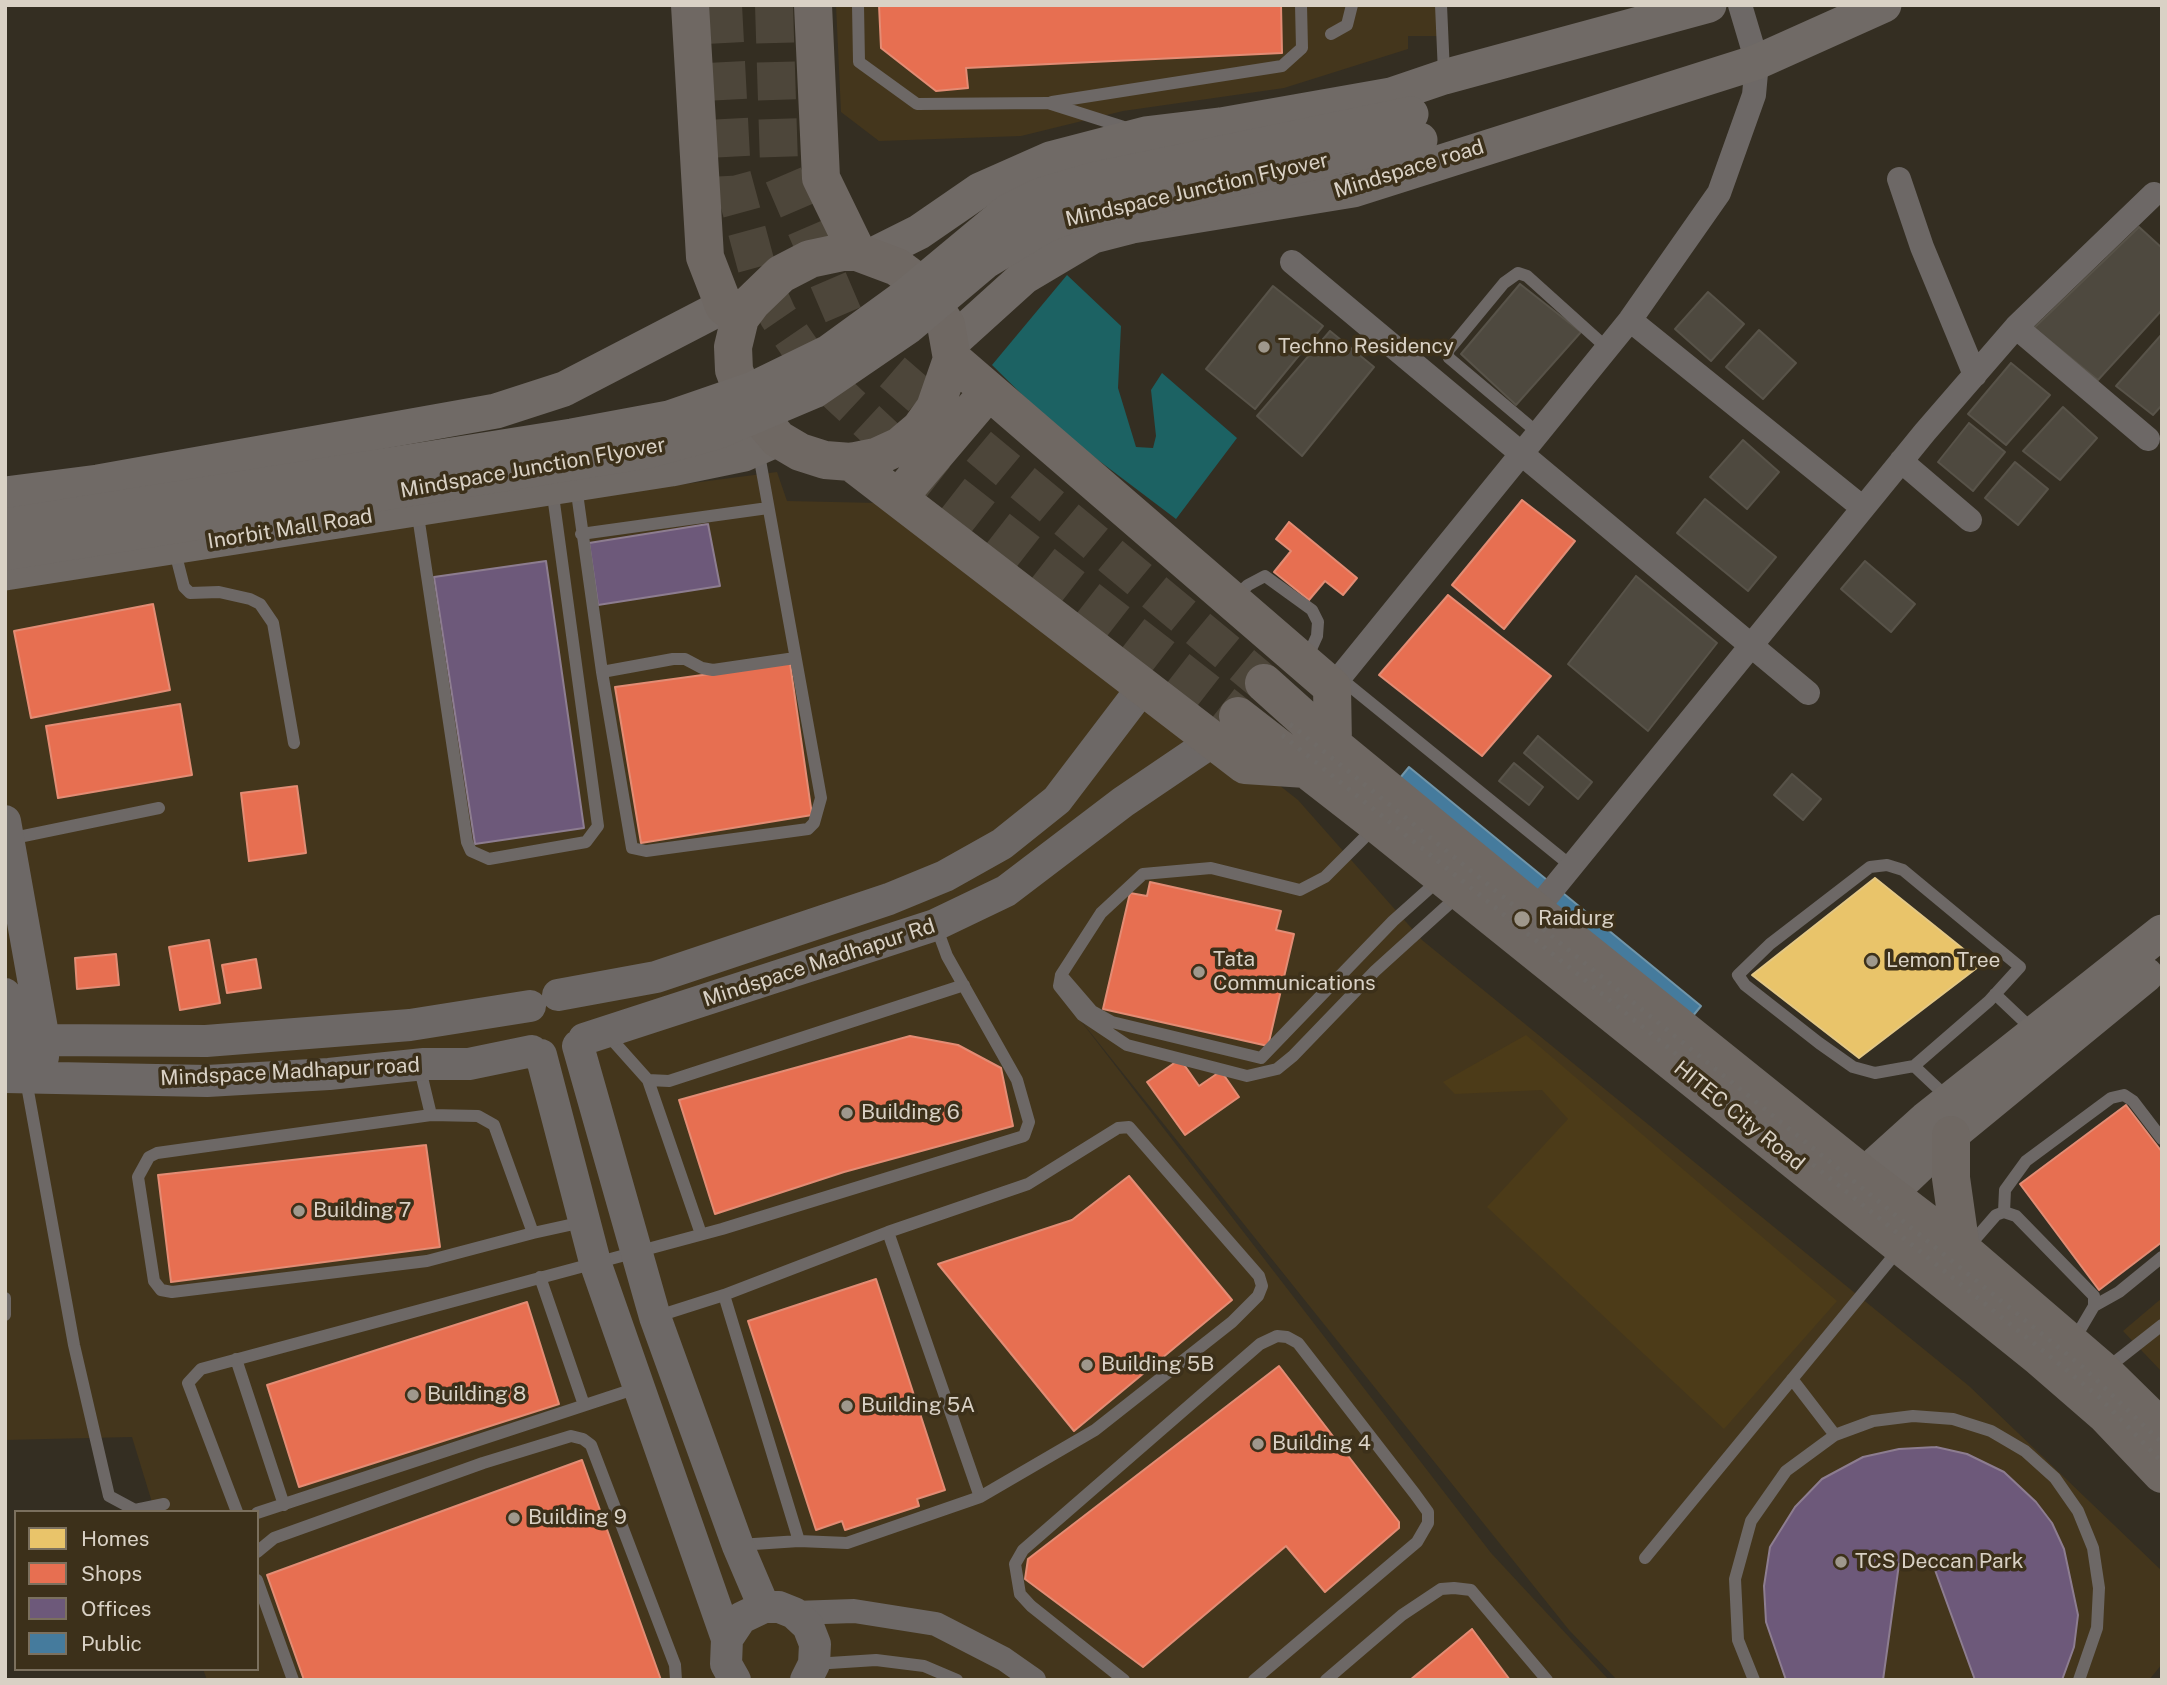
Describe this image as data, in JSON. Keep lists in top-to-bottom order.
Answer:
{
  "streets": {
    "main road": [
      "Mindspace road",
      "Mindspace Junction Flyover",
      "Inorbit Mall Road",
      "HITEC City Road"
    ],
    "street": ["Mindspace Madhapur Rd", "Mindspace Madhapur road"]
  },
  "crossings": [
    ["Mindspace road", "Mindspace Junction Flyover"],
    ["Mindspace road", "Inorbit Mall Road"],
    ["Mindspace Madhapur Rd", "Mindspace Madhapur road"]
  ],
  "places": [
    "Techno Residency",
    "Raidurg",
    "Lemon Tree",
    "Tata Communications",
    "Building 6",
    "Building 7",
    "Building 5B",
    "Building 8",
    "Building 5A",
    "Building 4",
    "Building 9",
    "TCS Deccan Park"
  ],
  "legend": [
    "Homes",
    "Shops",
    "Offices",
    "Public"
  ]
}
